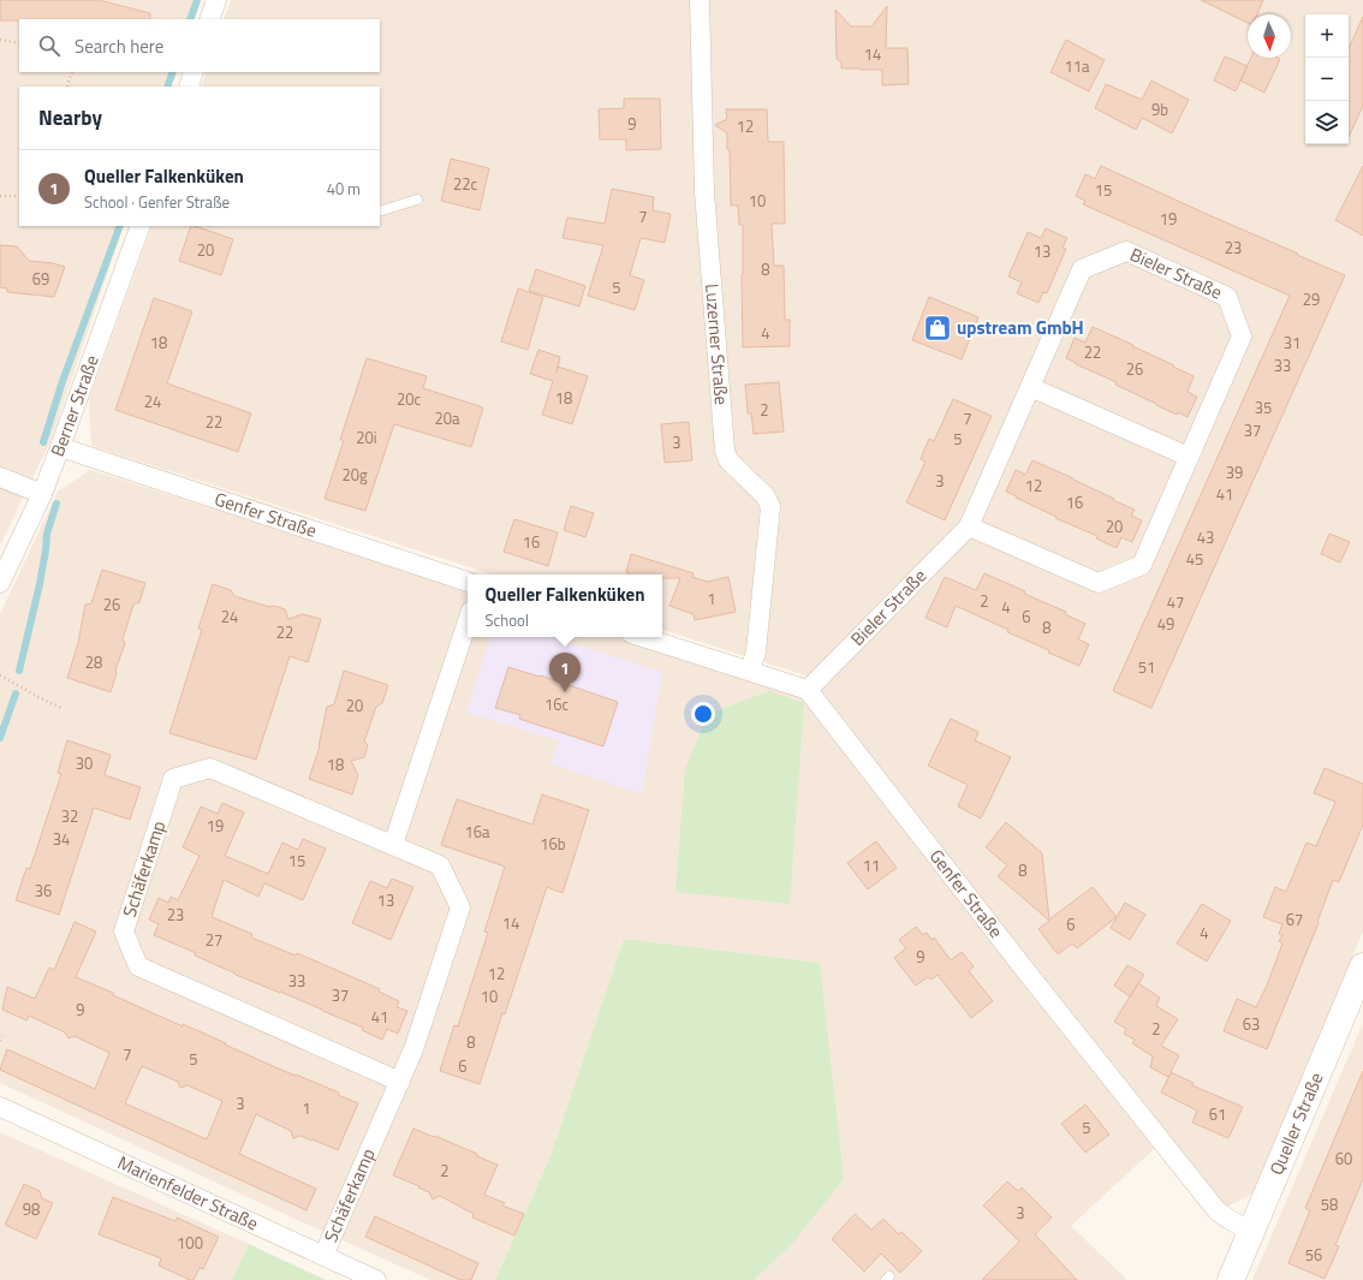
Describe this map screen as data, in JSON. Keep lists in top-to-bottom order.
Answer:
{
  "streets": {
    "street": [
      "Bieler Straße",
      "Luzerner Straße",
      "Berner Straße",
      "Genfer Straße",
      "Schäferkamp",
      "Queller Straße",
      "Marienfelder Straße"
    ]
  },
  "crossings": [
    ["Bieler Straße", "Genfer Straße"],
    ["Berner Straße", "Genfer Straße"],
    ["Genfer Straße", "Queller Straße"],
    ["Schäferkamp", "Marienfelder Straße"]
  ],
  "places": {
    "shop": ["upstream GmbH"]
  },
  "house_numbers": [
    "14",
    "11a",
    "9b",
    "9",
    "12",
    "22c",
    "15",
    "10",
    "7",
    "19",
    "23",
    "20",
    "13",
    "8",
    "69",
    "5",
    "29",
    "4",
    "18",
    "31",
    "22",
    "33",
    "26",
    "18",
    "20c",
    "24",
    "35",
    "2",
    "20a",
    "7",
    "22",
    "37",
    "20i",
    "5",
    "3",
    "39",
    "20g",
    "3",
    "12",
    "41",
    "16",
    "20",
    "43",
    "16",
    "45",
    "1",
    "2",
    "47",
    "26",
    "4",
    "24",
    "6",
    "49",
    "8",
    "22",
    "28",
    "51",
    "16c",
    "20",
    "30",
    "18",
    "32",
    "19",
    "16a",
    "34",
    "16b",
    "15",
    "11",
    "8",
    "36",
    "13",
    "23",
    "67",
    "14",
    "6",
    "4",
    "27",
    "9",
    "12",
    "33",
    "37",
    "10",
    "9",
    "41",
    "63",
    "2",
    "8",
    "7",
    "5",
    "6",
    "3",
    "1",
    "61",
    "5",
    "60",
    "2",
    "58",
    "98",
    "3",
    "100",
    "56"
  ],
  "north": "bottom",
  "page": {
    "map_buttons": ["+", "−"],
    "search": "Search here",
    "heading": "Nearby",
    "list": [
      {
        "mark": "1",
        "name": "Queller Falkenküken",
        "note": "School · Genfer Straße",
        "value": "40 m"
      }
    ],
    "popup": ["Queller Falkenküken", "School"],
    "pins": "1"
  }
}
